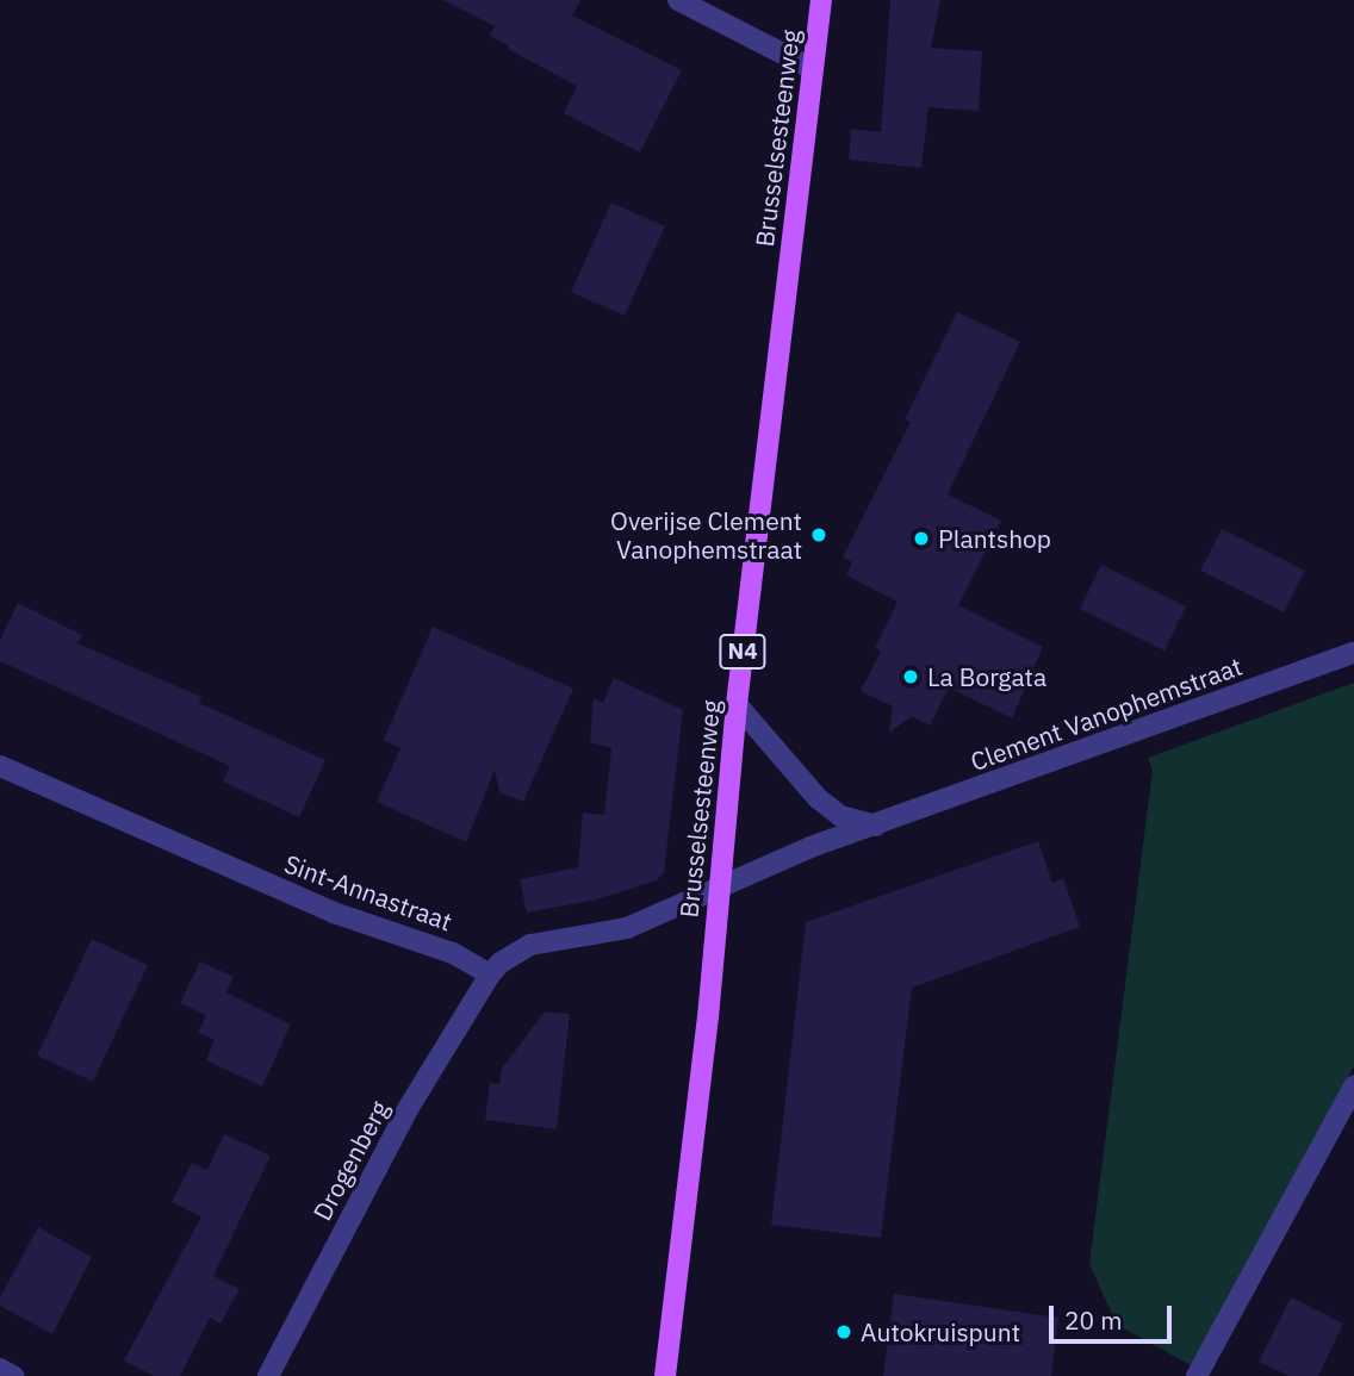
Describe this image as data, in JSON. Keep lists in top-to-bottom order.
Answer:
{
  "streets": {
    "main road": ["Brusselsesteenweg", "N4"],
    "street": ["Clement Vanophemstraat", "Sint-Annastraat", "Drogenberg"]
  },
  "crossings": [
    ["Brusselsesteenweg", "Clement Vanophemstraat"],
    ["Sint-Annastraat", "Drogenberg"]
  ],
  "places": [
    "Overijse Clement Vanophemstraat",
    "Plantshop",
    "La Borgata",
    "Autokruispunt"
  ],
  "scale_bar": "20 m"
}
